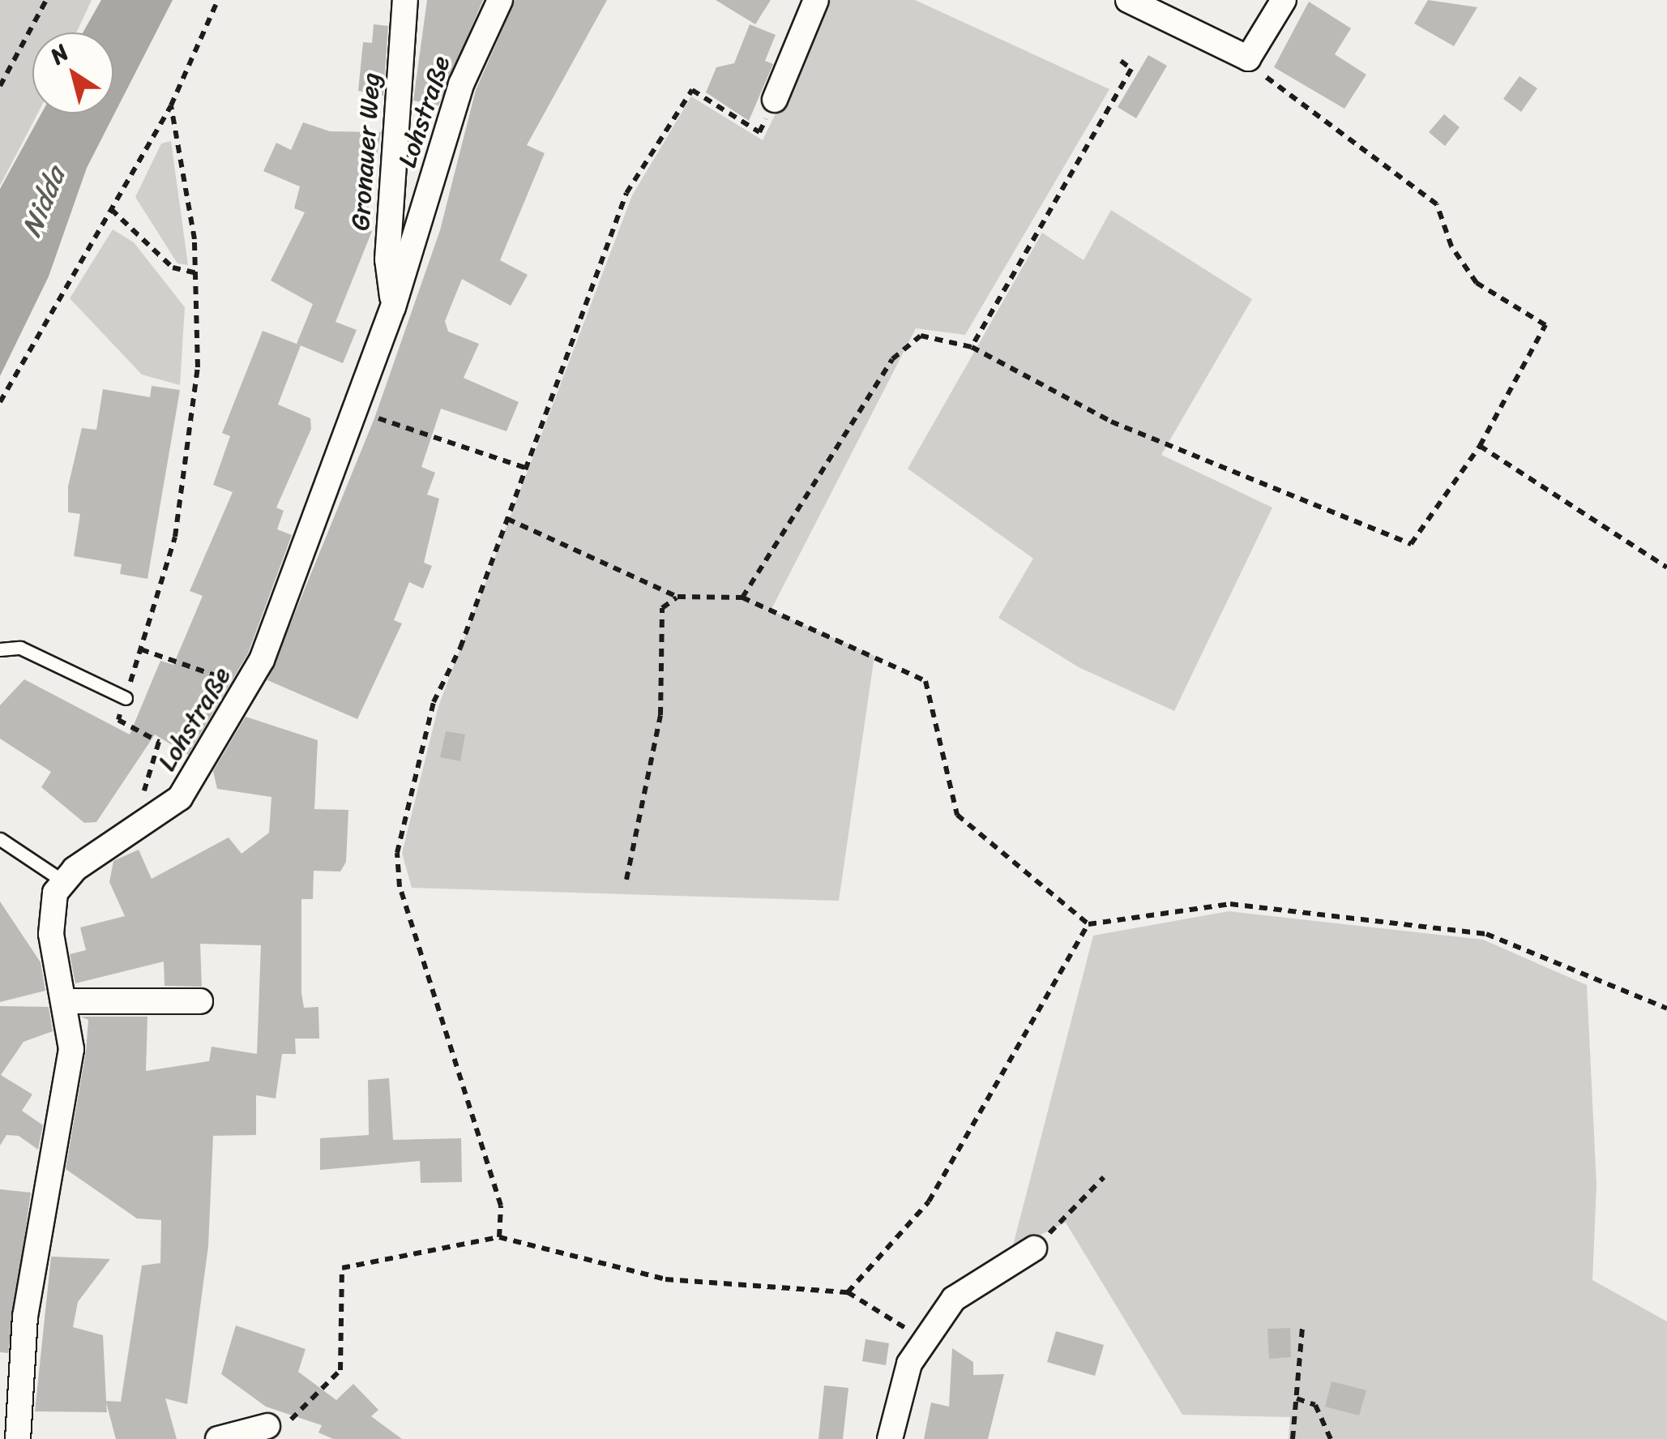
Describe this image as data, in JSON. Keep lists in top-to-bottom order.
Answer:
{
  "streets": {
    "street": ["Lohstraße", "Gronauer Weg"]
  },
  "crossings": [
    ["Lohstraße", "Gronauer Weg"]
  ],
  "water": ["Nidda"],
  "north": "top left"
}
